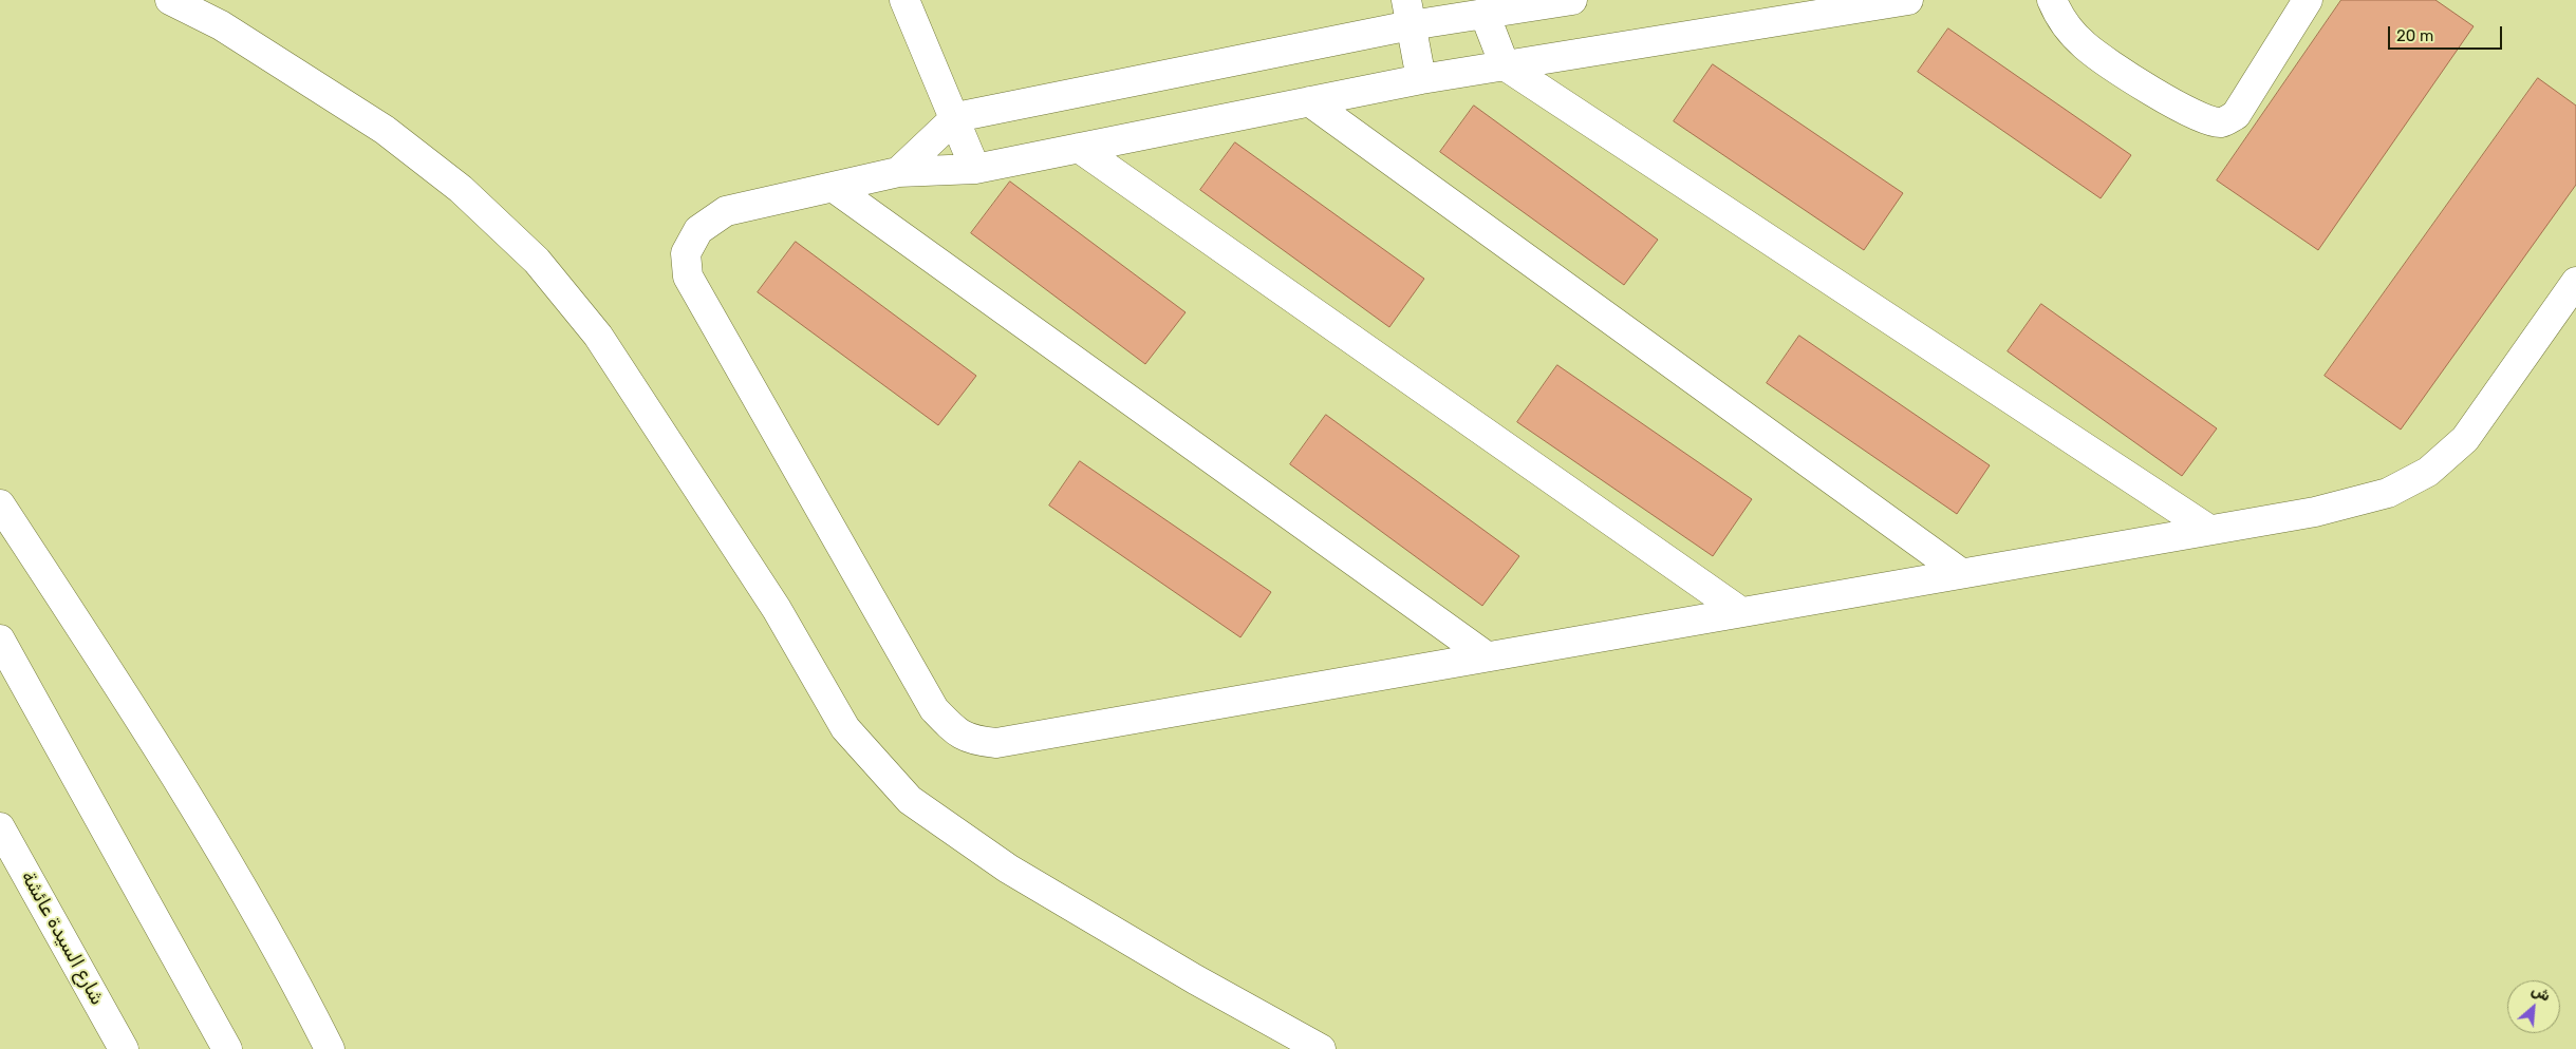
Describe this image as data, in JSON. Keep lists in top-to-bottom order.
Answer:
{
  "streets": {
    "street": ["شارع السيدة عائشة"]
  },
  "scale_bar": "20 m",
  "north": "top right"
}
